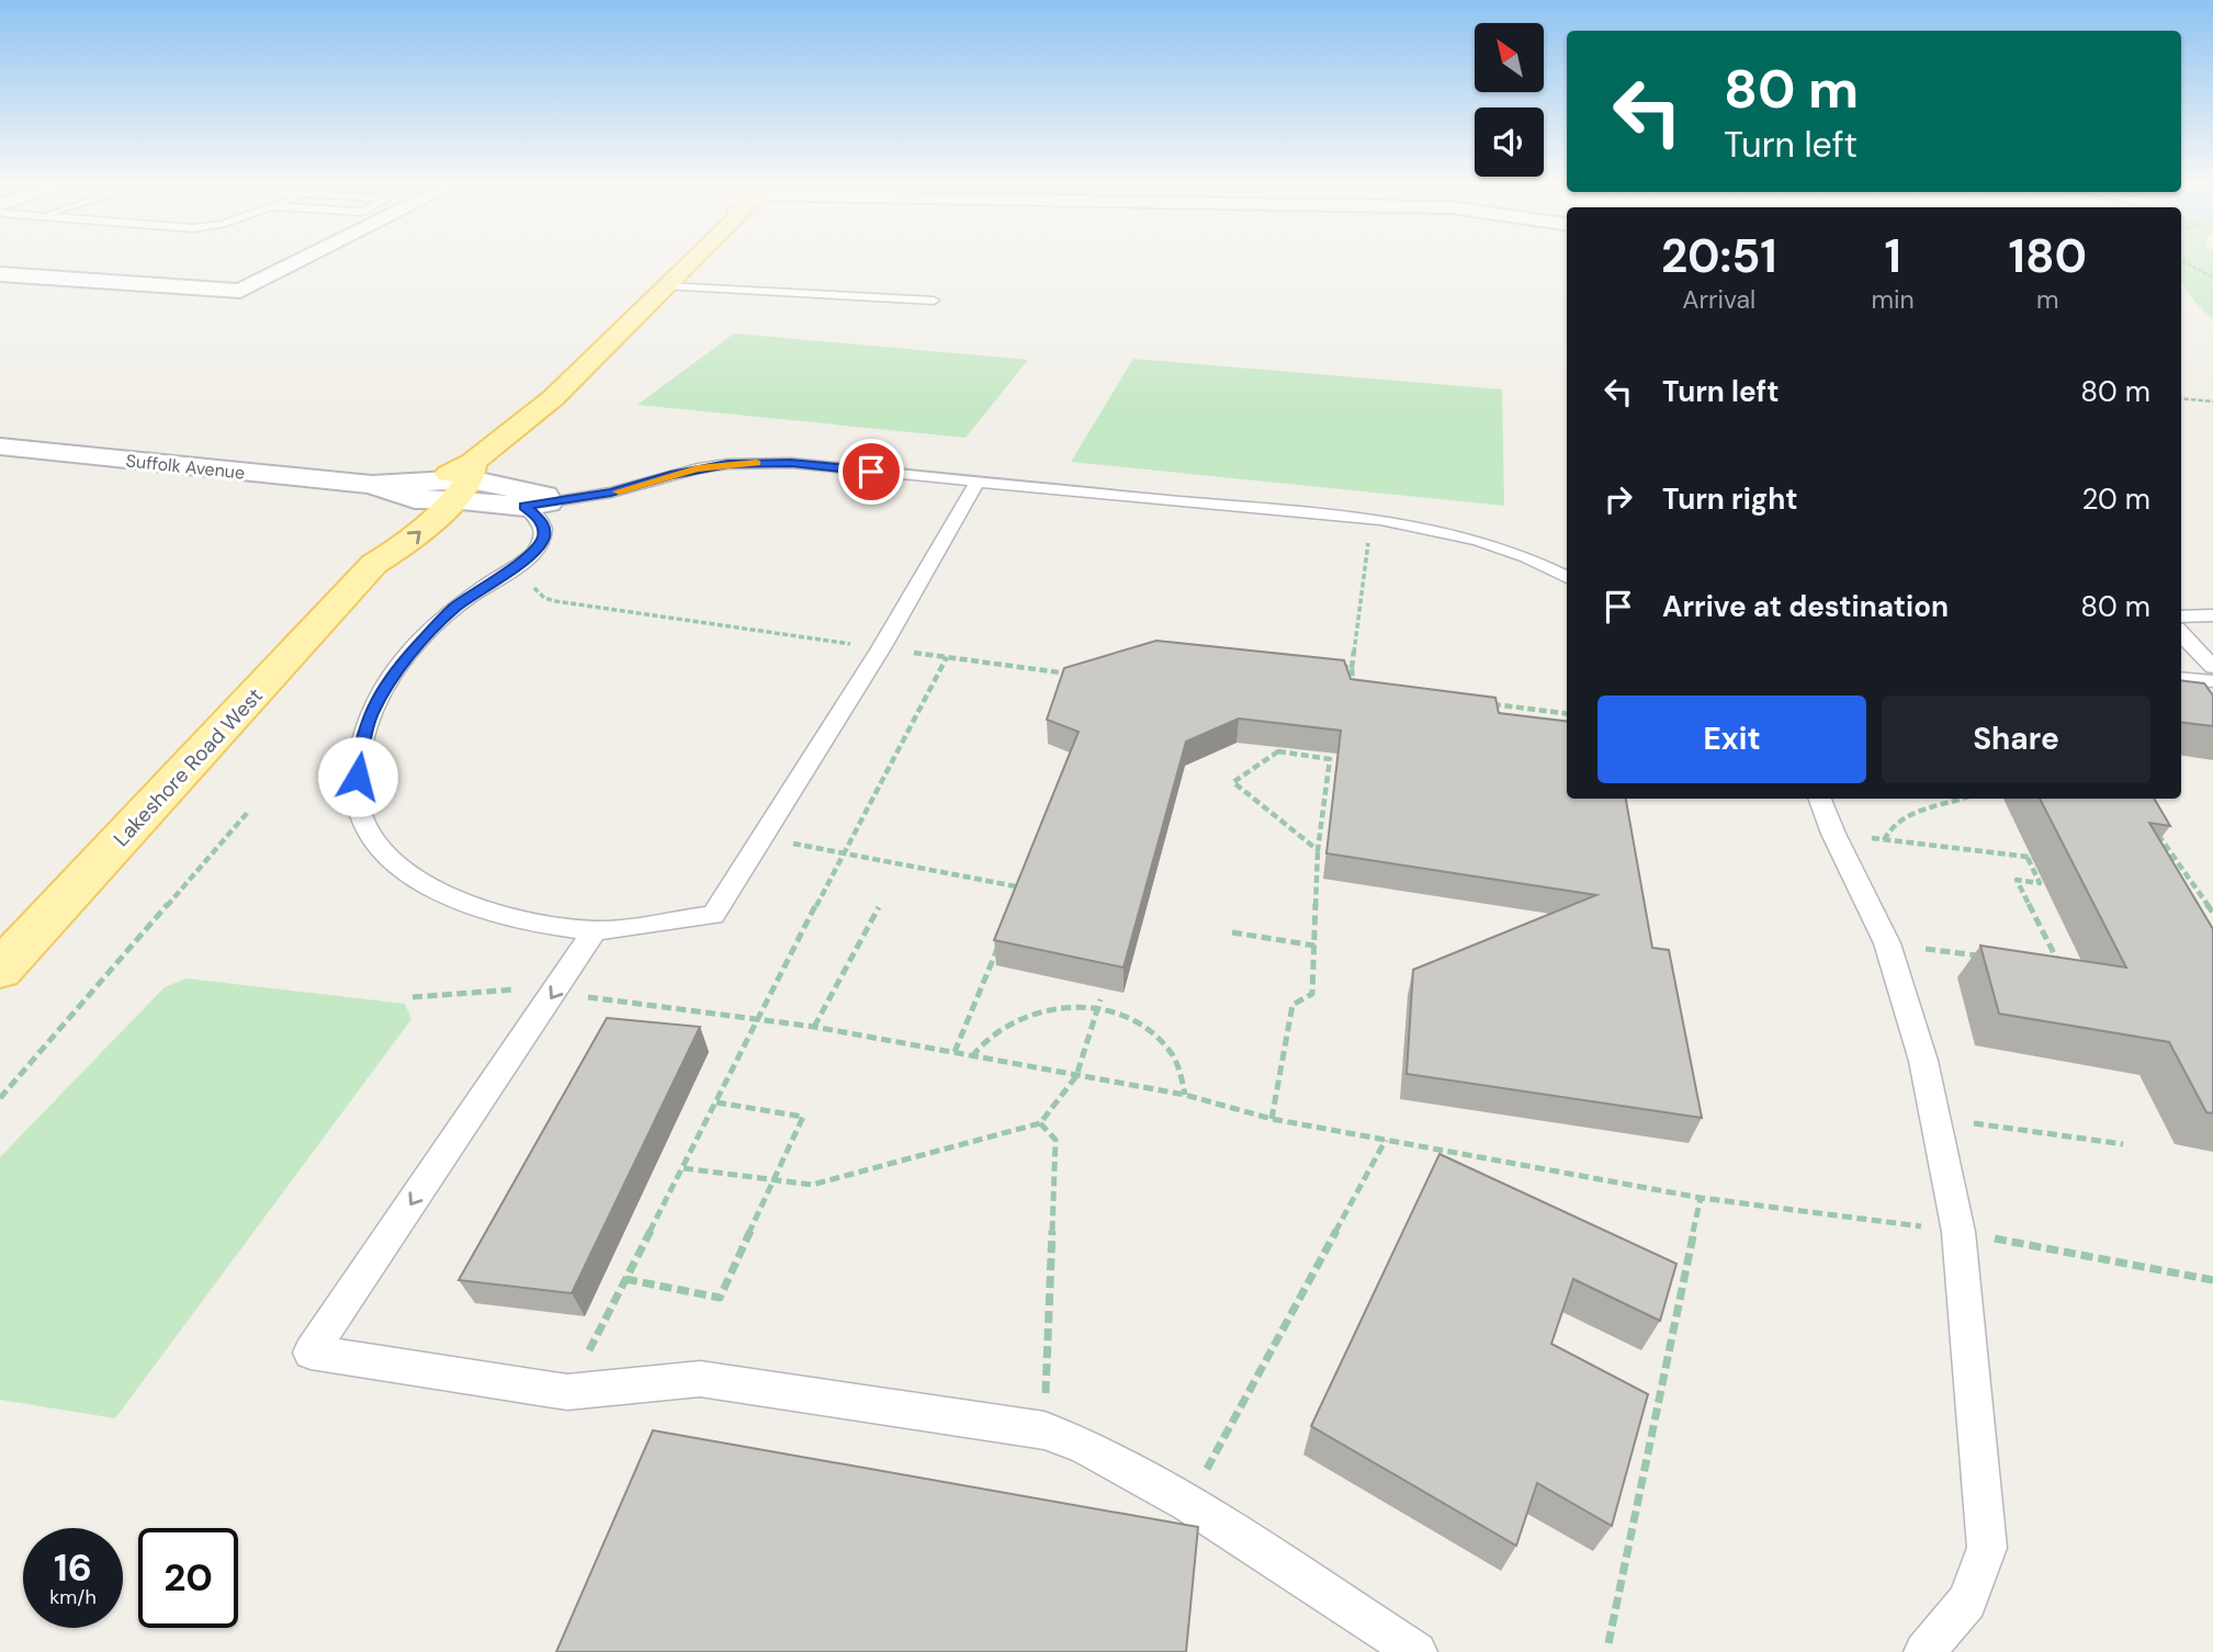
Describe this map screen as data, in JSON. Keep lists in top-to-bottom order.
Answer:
{
  "streets": {
    "main road": ["Lakeshore Road West"],
    "street": ["Suffolk Avenue"]
  },
  "crossings": [
    ["Suffolk Avenue", "Lakeshore Road West"]
  ],
  "north": "top left",
  "page": {
    "turn": ["80 m", "Turn left"],
    "eta": [
      "20:51",
      "Arrival",
      "1",
      "min",
      "180",
      "m"
    ],
    "list": [
      {
        "name": "Turn left",
        "value": "80 m"
      },
      {
        "name": "Turn right",
        "value": "20 m"
      },
      {
        "name": "Arrive at destination",
        "value": "80 m"
      }
    ],
    "buttons": ["Exit", "Share"],
    "speed": "16 km/h",
    "limit": "20"
  }
}
